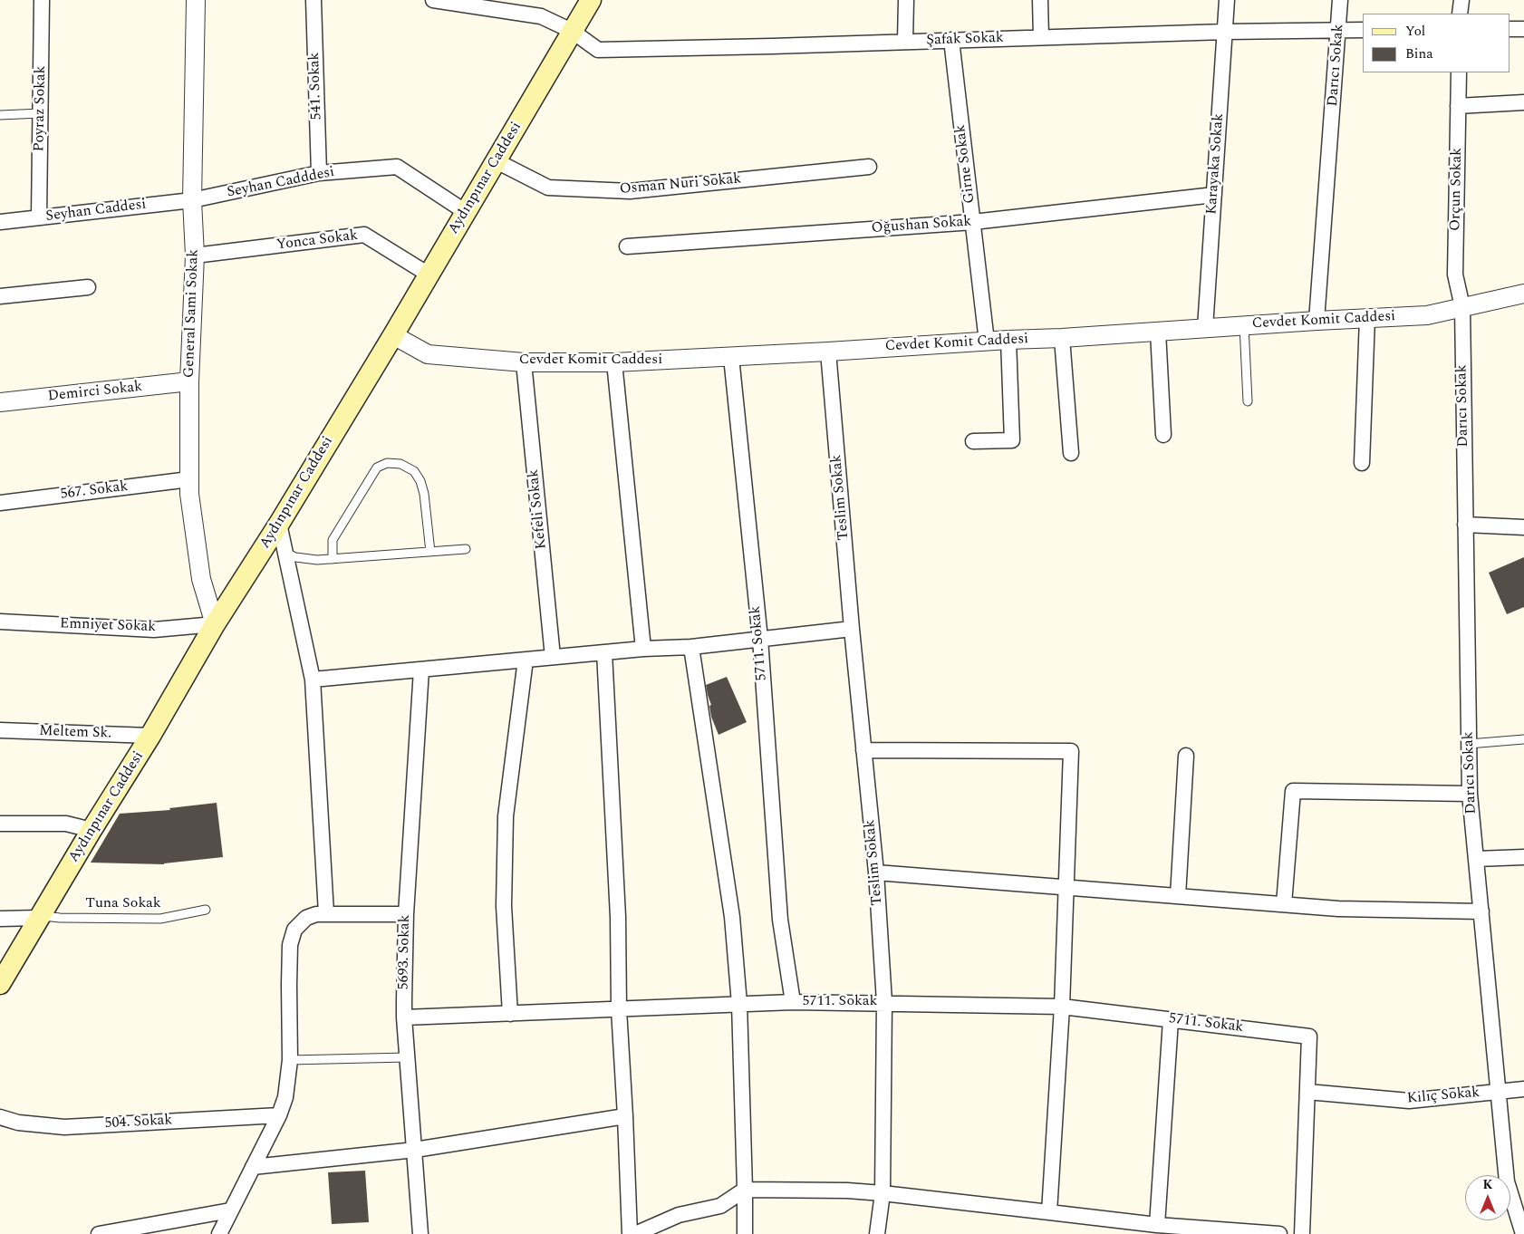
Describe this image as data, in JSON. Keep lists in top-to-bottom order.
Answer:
{
  "streets": {
    "main road": ["Aydınpınar Caddesi"],
    "street": [
      "Şafak Sokak",
      "Darıcı Sokak",
      "541. Sokak",
      "Poyraz Sokak",
      "Girne Sokak",
      "Karayaka Sokak",
      "Seyhan Cadddesi",
      "Osman Nuri Sokak",
      "Orçun Sokak",
      "Seyhan Caddesi",
      "Oğushan Sokak",
      "Yonca Sokak",
      "General Sami Sokak",
      "Cevdet Komit Caddesi",
      "Demirci Sokak",
      "567. Sokak",
      "Teslim Sokak",
      "Kefeli Sokak",
      "Emniyet Sokak",
      "5711. Sokak",
      "Meltem Sk.",
      "5693. Sokak",
      "Kılıç Sokak",
      "504. Sokak"
    ],
    "lane": ["Tuna Sokak"]
  },
  "crossings": [
    ["Şafak Sokak", "Darıcı Sokak"],
    ["Şafak Sokak", "Girne Sokak"],
    ["Şafak Sokak", "Karayaka Sokak"],
    ["Şafak Sokak", "Aydınpınar Caddesi"],
    ["Darıcı Sokak", "Orçun Sokak"],
    ["Darıcı Sokak", "Cevdet Komit Caddesi"],
    ["Darıcı Sokak", "Kılıç Sokak"],
    ["541. Sokak", "Seyhan Cadddesi"],
    ["Poyraz Sokak", "Seyhan Caddesi"],
    ["Girne Sokak", "Oğushan Sokak"],
    ["Girne Sokak", "Cevdet Komit Caddesi"],
    ["Karayaka Sokak", "Oğushan Sokak"],
    ["Karayaka Sokak", "Cevdet Komit Caddesi"],
    ["Aydınpınar Caddesi", "Seyhan Cadddesi"],
    ["Aydınpınar Caddesi", "Osman Nuri Sokak"],
    ["Aydınpınar Caddesi", "Yonca Sokak"],
    ["Aydınpınar Caddesi", "General Sami Sokak"],
    ["Aydınpınar Caddesi", "Cevdet Komit Caddesi"],
    ["Aydınpınar Caddesi", "Emniyet Sokak"],
    ["Aydınpınar Caddesi", "Meltem Sk."],
    ["Aydınpınar Caddesi", "Tuna Sokak"],
    ["Seyhan Cadddesi", "Seyhan Caddesi"],
    ["Seyhan Cadddesi", "General Sami Sokak"],
    ["Orçun Sokak", "Cevdet Komit Caddesi"],
    ["Seyhan Caddesi", "General Sami Sokak"],
    ["Yonca Sokak", "General Sami Sokak"],
    ["General Sami Sokak", "Demirci Sokak"],
    ["General Sami Sokak", "567. Sokak"],
    ["General Sami Sokak", "Emniyet Sokak"],
    ["Cevdet Komit Caddesi", "Teslim Sokak"],
    ["Cevdet Komit Caddesi", "Kefeli Sokak"],
    ["Cevdet Komit Caddesi", "5711. Sokak"],
    ["Teslim Sokak", "5711. Sokak"],
    ["5711. Sokak", "Kılıç Sokak"]
  ],
  "legend": ["Yol", "Bina"],
  "north": "top"
}
